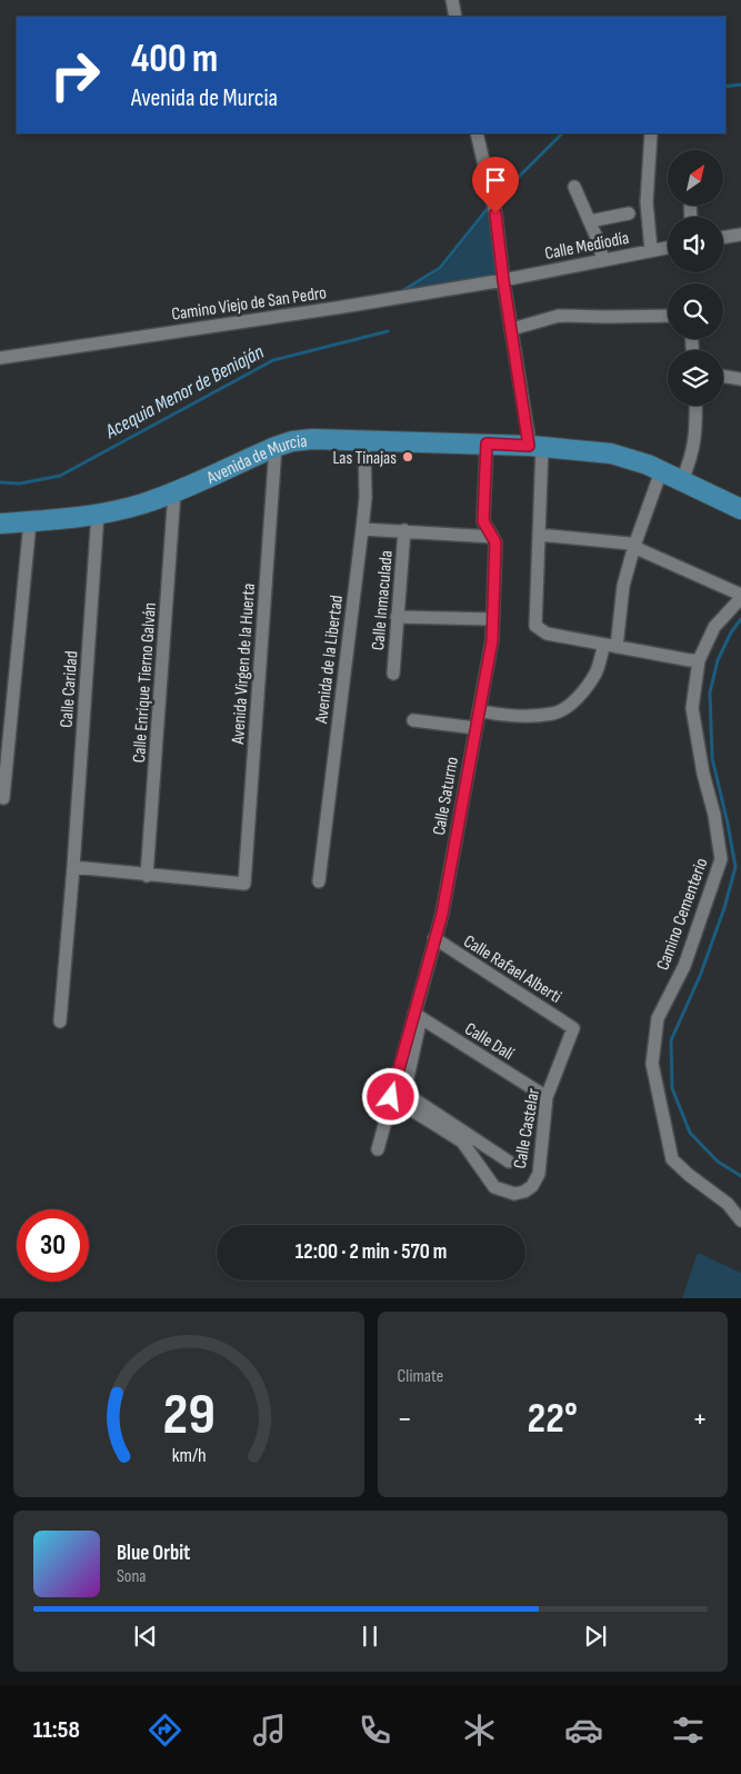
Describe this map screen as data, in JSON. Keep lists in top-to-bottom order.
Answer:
{
  "streets": {
    "main road": ["Avenida de Murcia"],
    "street": [
      "Calle Mediodía",
      "Camino Viejo de San Pedro",
      "Calle Inmaculada",
      "Avenida de la Libertad",
      "Avenida Virgen de la Huerta",
      "Calle Enrique Tierno Galván",
      "Calle Caridad",
      "Calle Saturno",
      "Camino Cementerio",
      "Calle Rafael Alberti",
      "Calle Dalí",
      "Calle Castelar"
    ]
  },
  "crossings": [
    ["Calle Mediodía", "Camino Viejo de San Pedro"],
    ["Avenida de Murcia", "Avenida de la Libertad"],
    ["Avenida de Murcia", "Avenida Virgen de la Huerta"],
    ["Avenida de Murcia", "Calle Enrique Tierno Galván"],
    ["Avenida de Murcia", "Calle Caridad"],
    ["Avenida de Murcia", "Calle Saturno"],
    ["Avenida Virgen de la Huerta", "Calle Enrique Tierno Galván"],
    ["Calle Saturno", "Calle Rafael Alberti"],
    ["Calle Saturno", "Calle Dalí"],
    ["Calle Saturno", "Calle Castelar"],
    ["Calle Rafael Alberti", "Calle Castelar"],
    ["Calle Dalí", "Calle Castelar"]
  ],
  "water": ["Acequia Menor de Beniaján"],
  "places": ["Las Tinajas"],
  "north": "top right",
  "page": {
    "turn": ["400 m", "Avenida de Murcia"],
    "limit": "30",
    "trip": "12:00 · 2 min · 570 m",
    "tile": "Climate",
    "heat": ["−", "22°", "+"],
    "song": ["Blue Orbit", "Sona"],
    "tabs": "11:58",
    "gauge": ["29", "km/h"]
  }
}
